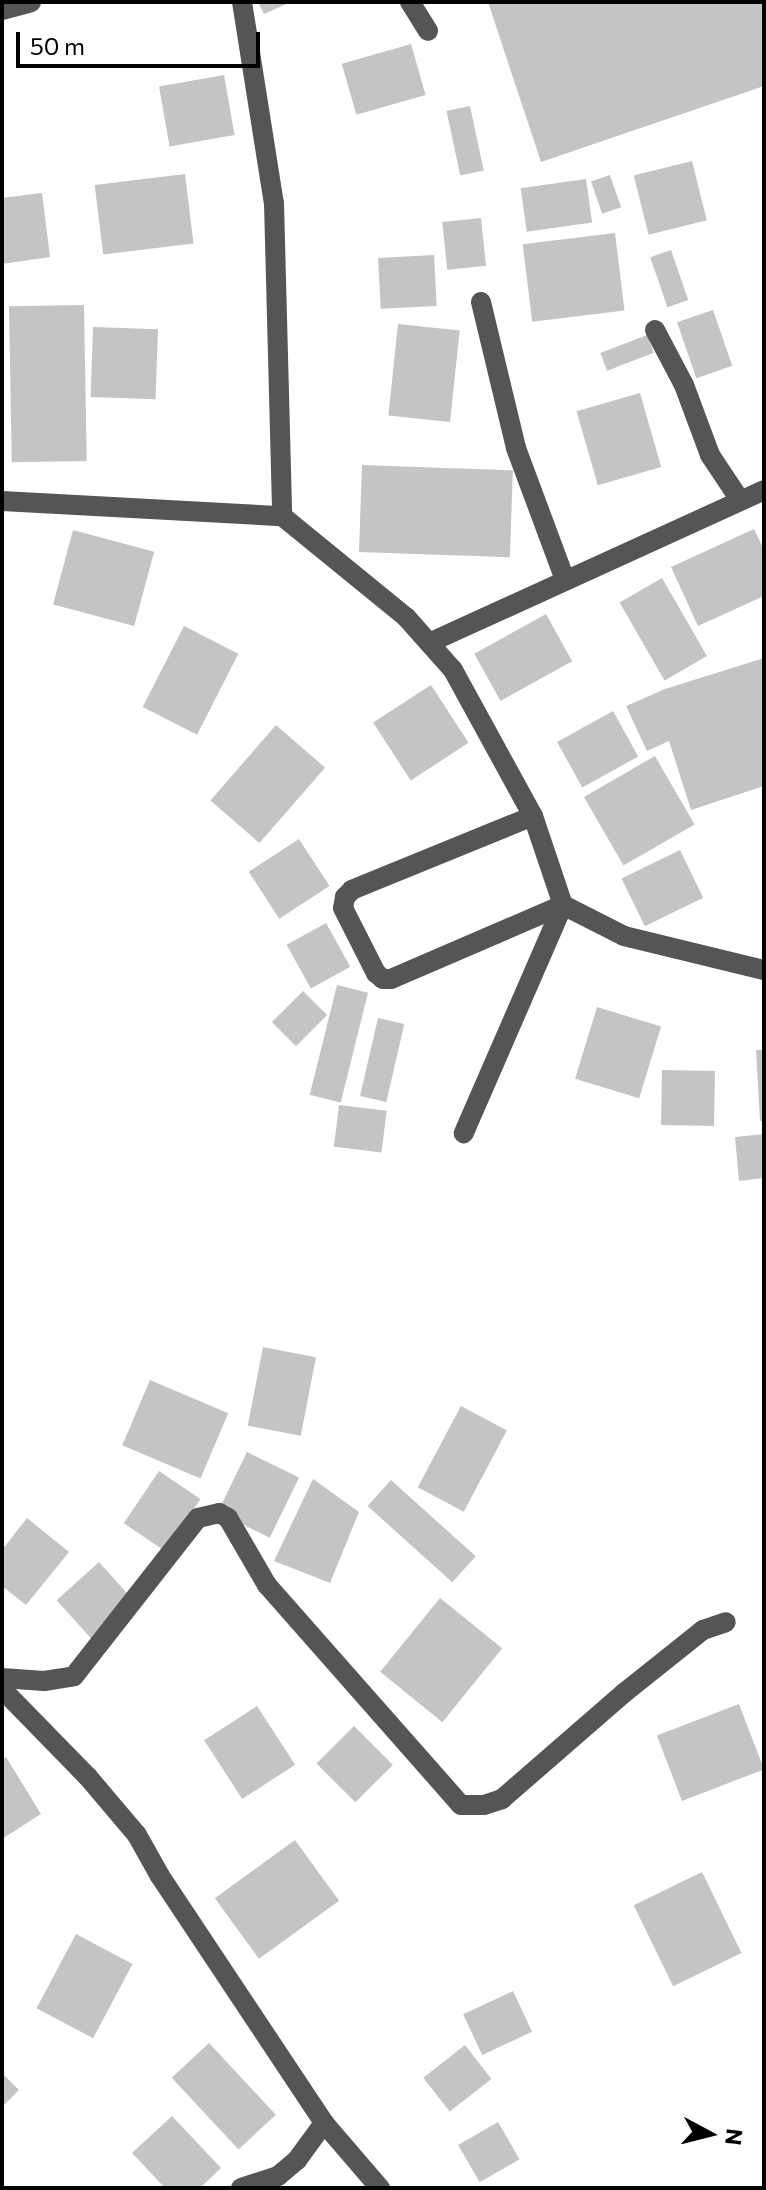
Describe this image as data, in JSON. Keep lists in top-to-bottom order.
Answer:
{
  "scale_bar": "50 m",
  "north": "right"
}
